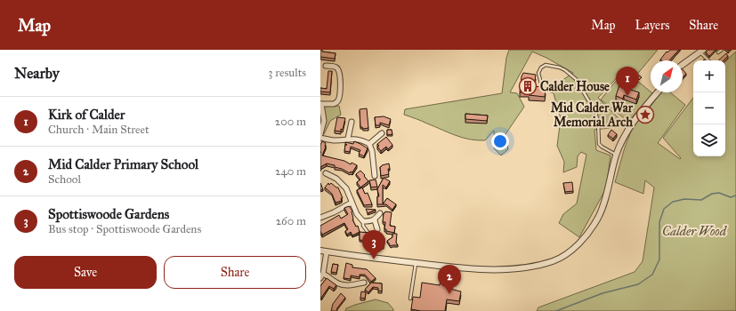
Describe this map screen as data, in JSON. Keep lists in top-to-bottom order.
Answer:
{
  "parks": ["Calder Wood"],
  "places": {
    "building": ["Calder House"],
    "place": ["Mid Calder War Memorial Arch"]
  },
  "north": "top right",
  "page": {
    "header": "Map",
    "nav": ["Map", "Layers", "Share"],
    "heading": ["Nearby", "3 results"],
    "map_buttons": ["+", "−"],
    "pins": ["1", "3", "2"],
    "list": [
      {
        "mark": "1",
        "name": "Kirk of Calder",
        "note": "Church · Main Street",
        "value": "200 m"
      },
      {
        "mark": "2",
        "name": "Mid Calder Primary School",
        "note": "School",
        "value": "240 m"
      },
      {
        "mark": "3",
        "name": "Spottiswoode Gardens",
        "note": "Bus stop · Spottiswoode Gardens",
        "value": "260 m"
      }
    ],
    "buttons": ["Save", "Share"]
  }
}
